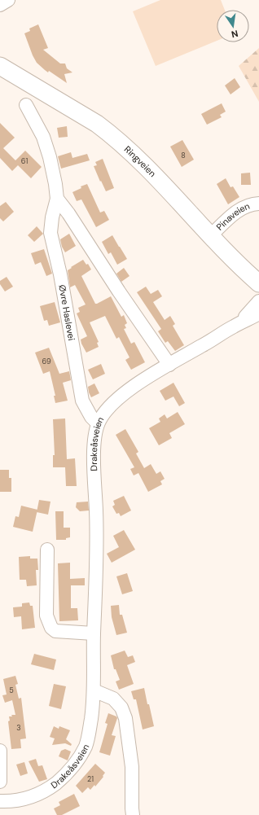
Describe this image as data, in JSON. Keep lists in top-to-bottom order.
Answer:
{
  "streets": {
    "main road": ["Ringveien"],
    "street": ["Pinaveien", "Øvre Haslevei", "Drakeåsveien"]
  },
  "crossings": [
    ["Ringveien", "Pinaveien"],
    ["Øvre Haslevei", "Drakeåsveien"]
  ],
  "house_numbers": [
    "8",
    "61",
    "69",
    "5",
    "3",
    "21"
  ],
  "north": "bottom"
}
